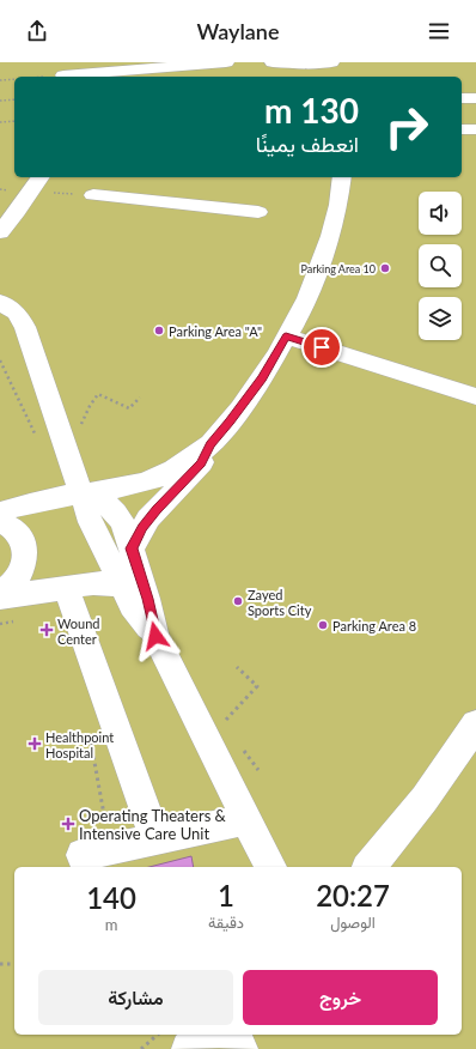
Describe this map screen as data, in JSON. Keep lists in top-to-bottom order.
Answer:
{
  "places": {
    "other": [
      "Parking Area 10",
      "Parking Area \"A\"",
      "Zayed Sports City",
      "Parking Area 8"
    ],
    "health": ["Wound Center", "Healthpoint Hospital", "Operating Theaters & Intensive Care Unit"]
  },
  "page": {
    "header": "Waylane",
    "turn": ["130 m", "انعطف يمينًا"],
    "eta": [
      "20:27",
      "الوصول",
      "1",
      "دقيقة",
      "140",
      "m"
    ],
    "buttons": ["خروج", "مشاركة"]
  }
}
